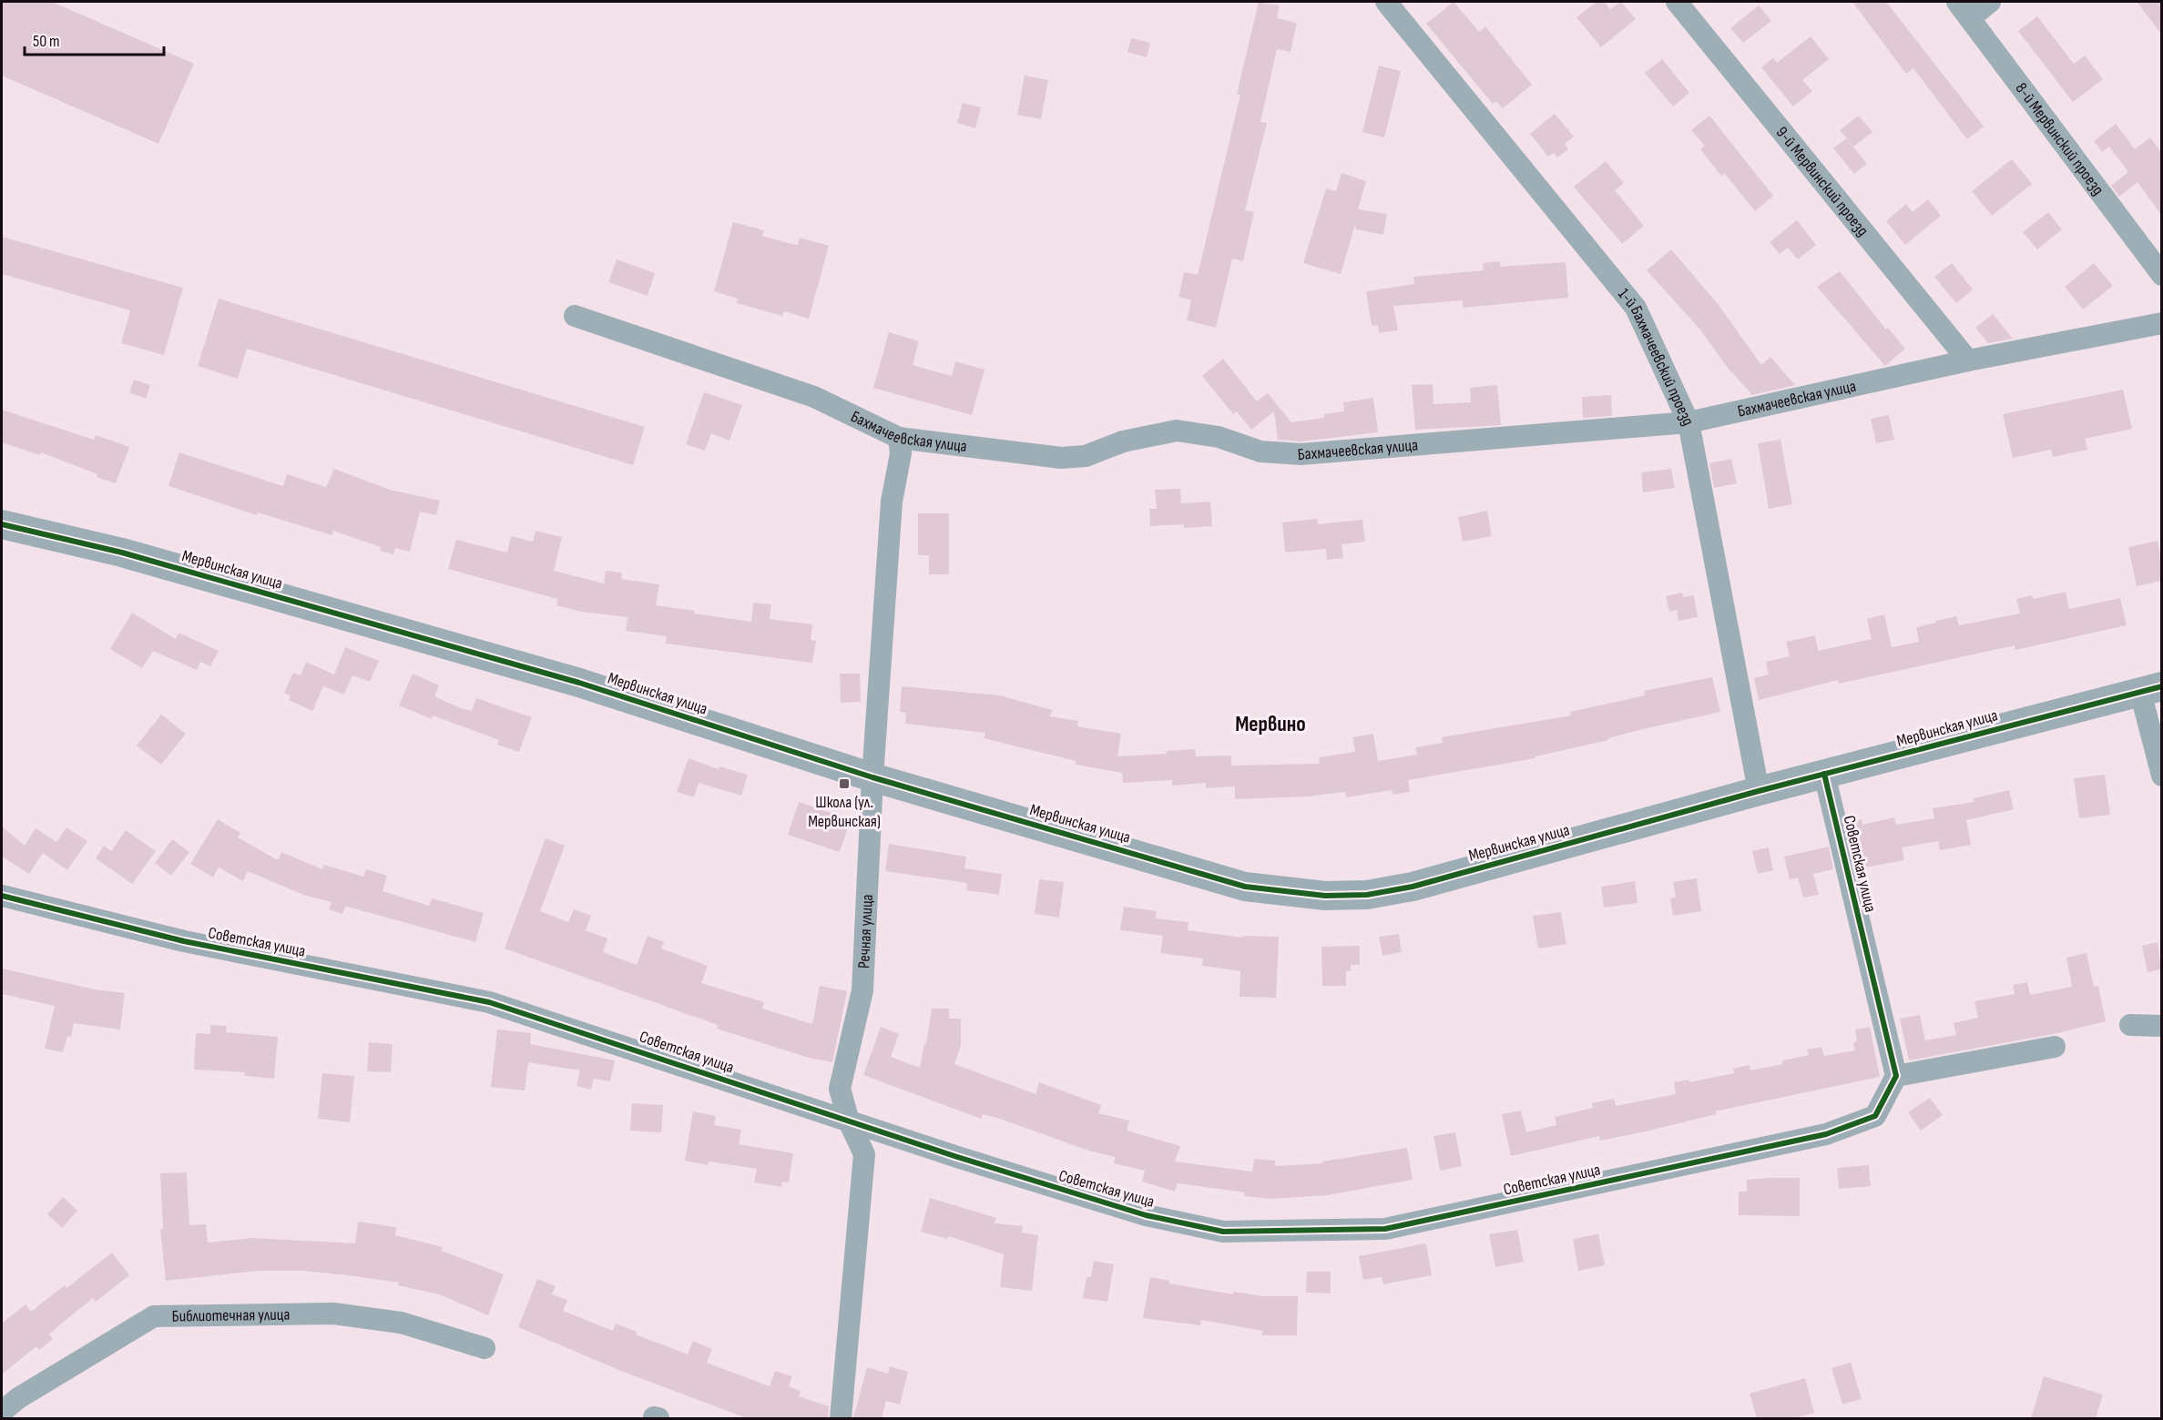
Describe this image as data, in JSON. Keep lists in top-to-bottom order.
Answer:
{
  "streets": {
    "street": [
      "8-й Мервинский проезд",
      "9-й Мервинский проезд",
      "1-й Бахмачеевский проезд",
      "Бахмачеевская улица",
      "Мервинская улица",
      "Советская улица",
      "Речная улица",
      "Библиотечная улица"
    ]
  },
  "crossings": [
    ["9-й Мервинский проезд", "Бахмачеевская улица"],
    ["1-й Бахмачеевский проезд", "Бахмачеевская улица"],
    ["1-й Бахмачеевский проезд", "Мервинская улица"],
    ["Бахмачеевская улица", "Речная улица"],
    ["Мервинская улица", "Советская улица"],
    ["Мервинская улица", "Речная улица"],
    ["Советская улица", "Речная улица"]
  ],
  "districts": ["Мервино"],
  "places": {
    "transit": ["Школа (ул. Мервинская)"]
  },
  "scale_bar": "50 m"
}
